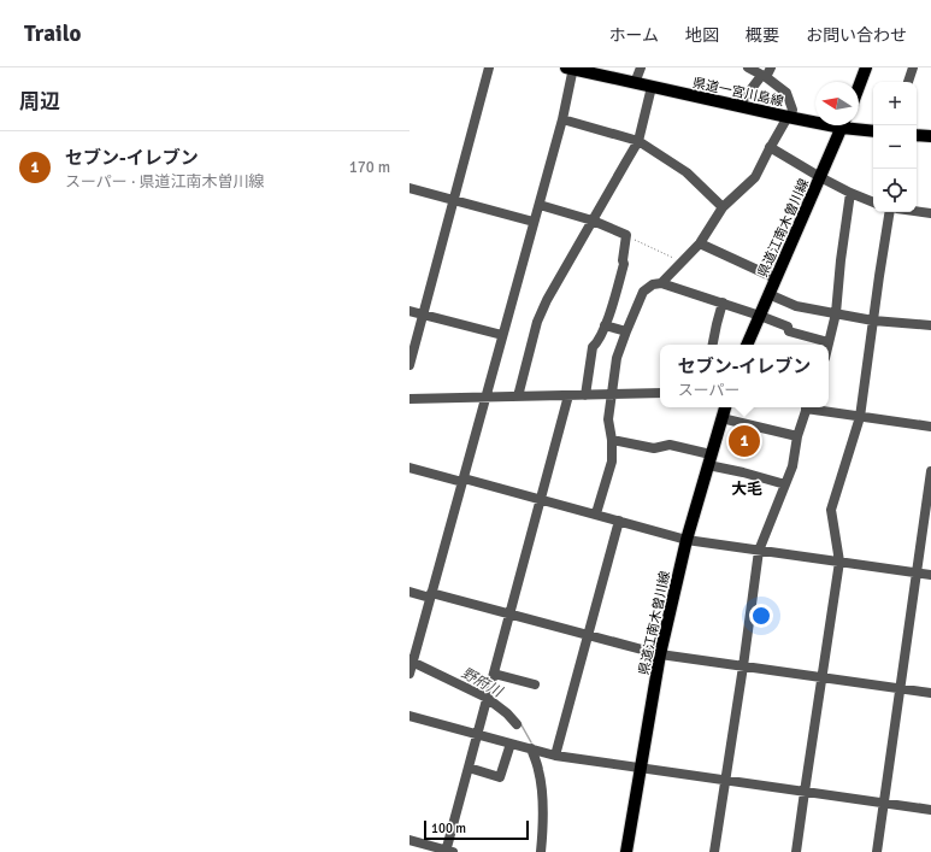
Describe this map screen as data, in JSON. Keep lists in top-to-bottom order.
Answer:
{
  "streets": {
    "main road": ["県道一宮川島線", "県道江南木曽川線"]
  },
  "districts": ["大毛"],
  "water": ["野府川"],
  "scale_bar": "100 m",
  "north": "left",
  "page": {
    "header": "Trailo",
    "nav": [
      "ホーム",
      "地図",
      "概要",
      "お問い合わせ"
    ],
    "heading": "周辺",
    "map_buttons": ["+", "−"],
    "list": [
      {
        "mark": "1",
        "name": "セブン-イレブン",
        "note": "スーパー · 県道江南木曽川線",
        "value": "170 m"
      }
    ],
    "popup": ["セブン-イレブン", "スーパー"],
    "pins": "1",
    "scale": "100 m"
  }
}
